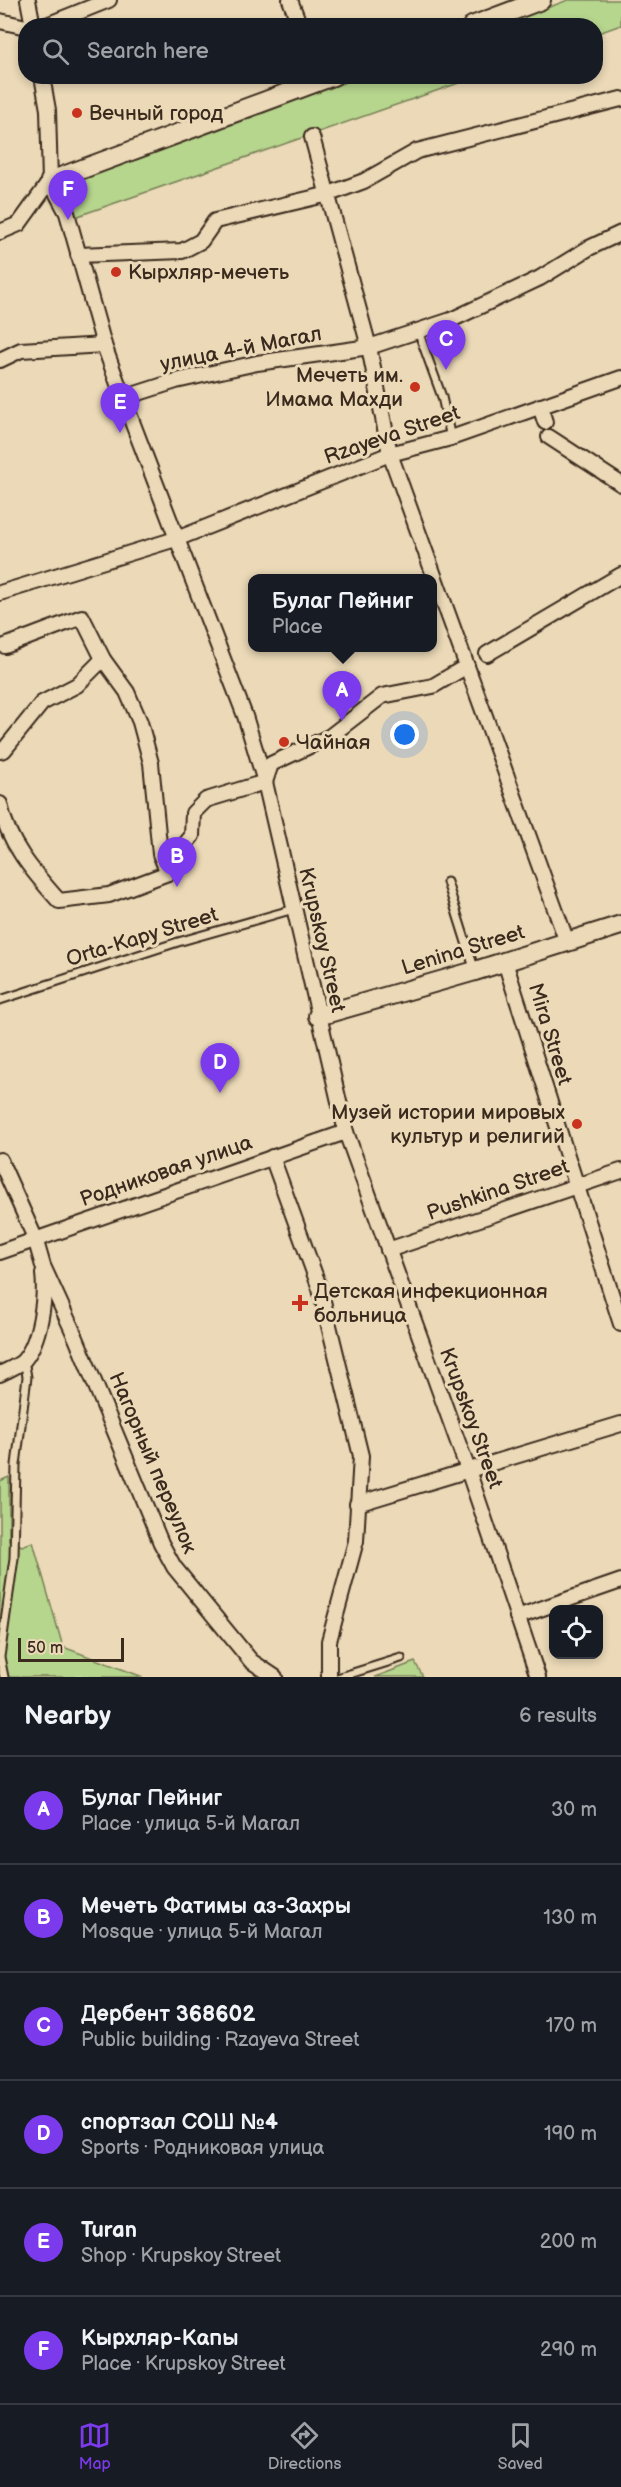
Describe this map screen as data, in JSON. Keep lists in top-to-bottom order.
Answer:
{
  "streets": {
    "street": [
      "улица 4-й Магал",
      "Rzayeva Street",
      "Krupskoy Street",
      "Lenina Street",
      "Mira Street",
      "Родниковая улица",
      "Pushkina Street",
      "Нагорный переулок"
    ],
    "lane": ["Orta-Kapy Street"]
  },
  "crossings": [
    ["улица 4-й Магал", "Krupskoy Street"],
    ["Rzayeva Street", "Krupskoy Street"],
    ["Orta-Kapy Street", "Krupskoy Street"],
    ["Krupskoy Street", "Lenina Street"],
    ["Krupskoy Street", "Родниковая улица"],
    ["Krupskoy Street", "Pushkina Street"],
    ["Lenina Street", "Mira Street"],
    ["Mira Street", "Pushkina Street"],
    ["Родниковая улица", "Нагорный переулок"]
  ],
  "places": {
    "other": [
      "Вечный город",
      "Кырхляр-мечеть",
      "Мечеть им. Имама Махди",
      "Чайная",
      "Музей истории мировых культур и религий"
    ],
    "health": ["Детская инфекционная больница"]
  },
  "scale_bar": "50 m",
  "page": {
    "search": "Search here",
    "pins": [
      "F",
      "C",
      "E",
      "A",
      "B",
      "D"
    ],
    "popup": ["Булаг Пейниг", "Place"],
    "scale": "50 m",
    "heading": ["Nearby", "6 results"],
    "list": [
      {
        "mark": "A",
        "name": "Булаг Пейниг",
        "note": "Place · улица 5-й Магал",
        "value": "30 m"
      },
      {
        "mark": "B",
        "name": "Мечеть Фатимы аз-Захры",
        "note": "Mosque · улица 5-й Магал",
        "value": "130 m"
      },
      {
        "mark": "C",
        "name": "Дербент 368602",
        "note": "Public building · Rzayeva Street",
        "value": "170 m"
      },
      {
        "mark": "D",
        "name": "спортзал СОШ №4",
        "note": "Sports · Родниковая улица",
        "value": "190 m"
      },
      {
        "mark": "E",
        "name": "Turan",
        "note": "Shop · Krupskoy Street",
        "value": "200 m"
      },
      {
        "mark": "F",
        "name": "Кырхляр-Капы",
        "note": "Place · Krupskoy Street",
        "value": "290 m"
      }
    ],
    "nav": ["Map", "Directions", "Saved"]
  }
}
